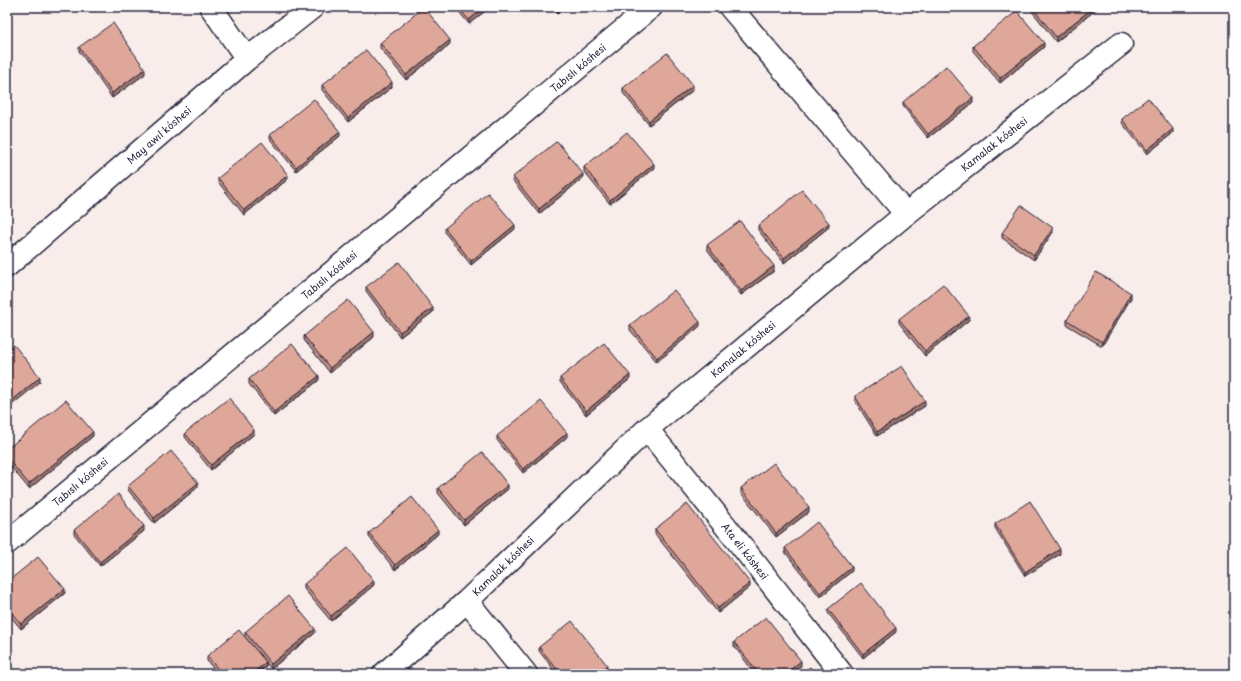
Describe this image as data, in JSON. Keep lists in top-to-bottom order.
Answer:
{
  "streets": {
    "street": [
      "Tabıslı kóshesi",
      "May awıl kóshesi",
      "Kamalak kóshesi",
      "Ata eli kóshesi"
    ]
  },
  "crossings": [
    ["Kamalak kóshesi", "Ata eli kóshesi"]
  ]
}
